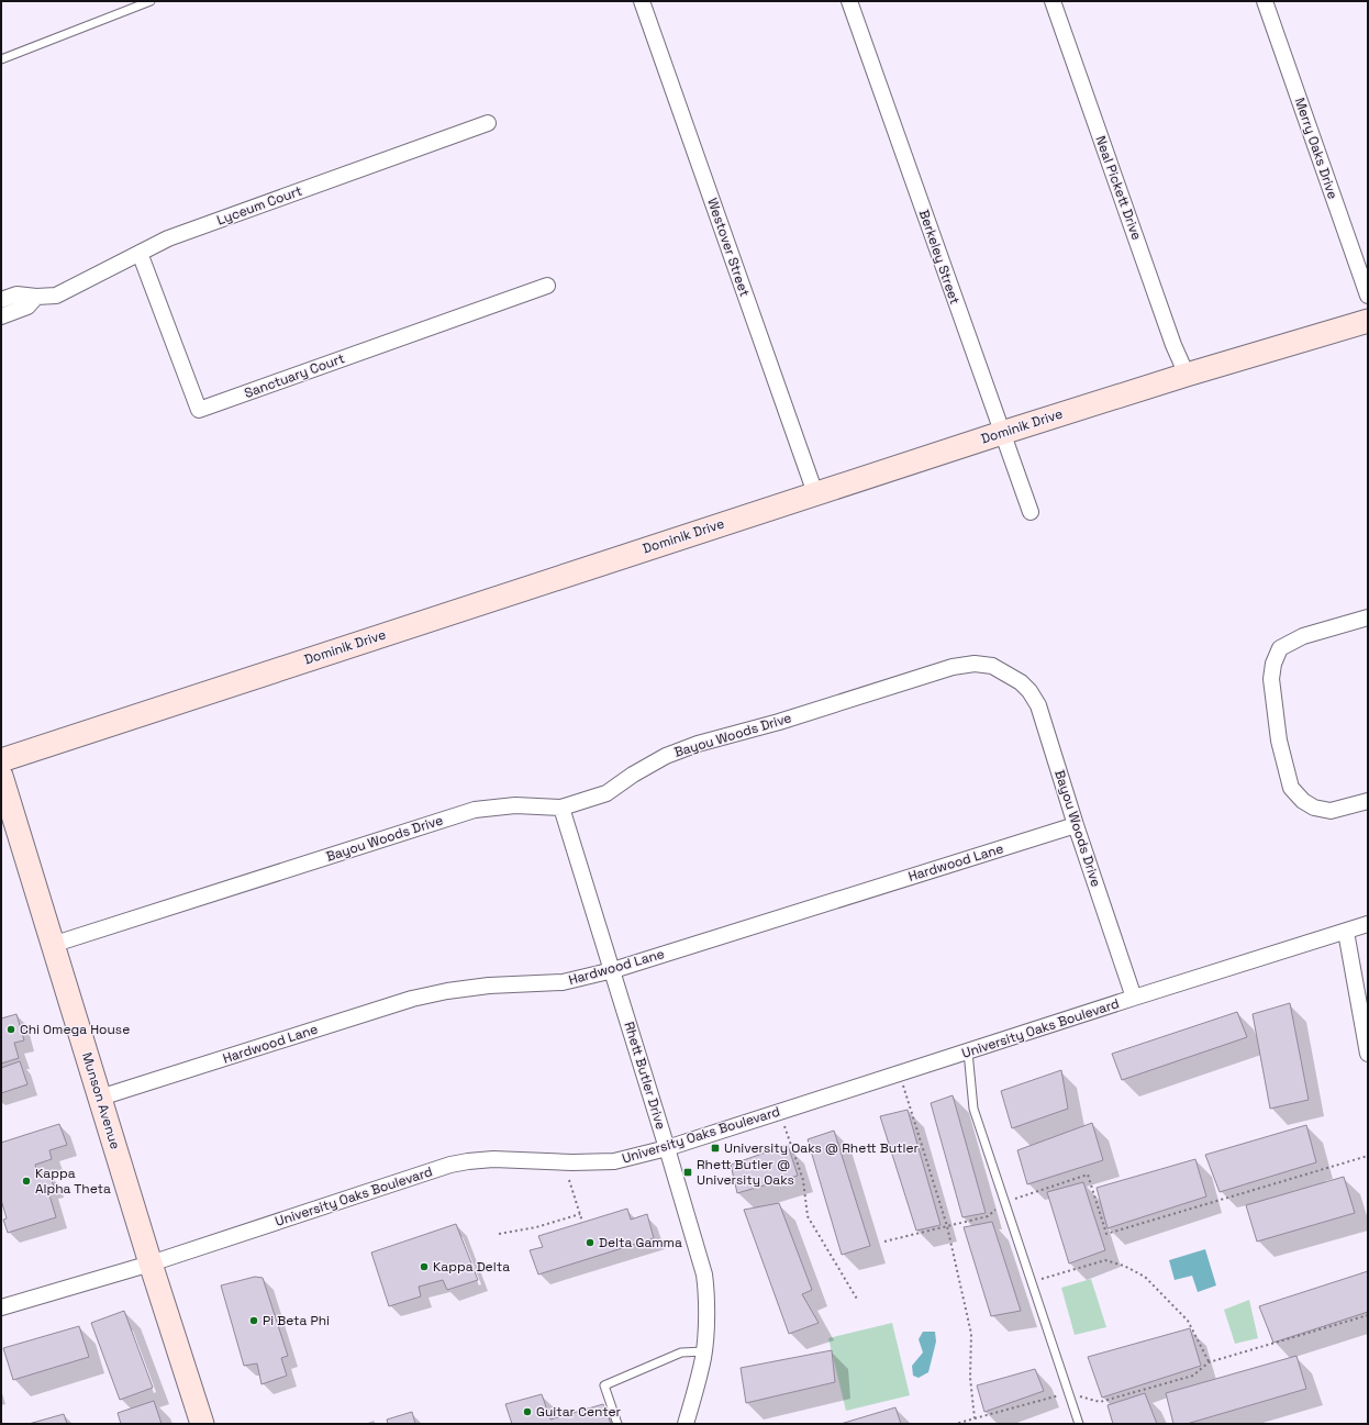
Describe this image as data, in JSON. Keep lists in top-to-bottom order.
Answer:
{
  "streets": {
    "street": [
      "Merry Oaks Drive",
      "Neal Pickett Drive",
      "Lyceum Court",
      "Westover Street",
      "Berkeley Street",
      "Sanctuary Court",
      "Dominik Drive",
      "Bayou Woods Drive",
      "Hardwood Lane",
      "University Oaks Boulevard",
      "Rhett Butler Drive",
      "Munson Avenue"
    ]
  },
  "crossings": [
    ["Neal Pickett Drive", "Dominik Drive"],
    ["Lyceum Court", "Sanctuary Court"],
    ["Westover Street", "Dominik Drive"],
    ["Berkeley Street", "Dominik Drive"],
    ["Bayou Woods Drive", "Hardwood Lane"],
    ["Bayou Woods Drive", "University Oaks Boulevard"],
    ["Bayou Woods Drive", "Rhett Butler Drive"],
    ["Bayou Woods Drive", "Munson Avenue"],
    ["Hardwood Lane", "Rhett Butler Drive"],
    ["Hardwood Lane", "Munson Avenue"],
    ["University Oaks Boulevard", "Rhett Butler Drive"],
    ["University Oaks Boulevard", "Munson Avenue"]
  ],
  "places": {
    "other": [
      "Chi Omega House",
      "Kappa Alpha Theta",
      "Delta Gamma",
      "Kappa Delta",
      "Pi Beta Phi",
      "Guitar Center"
    ],
    "transit": ["University Oaks @ Rhett Butler", "Rhett Butler @ University Oaks"]
  }
}
